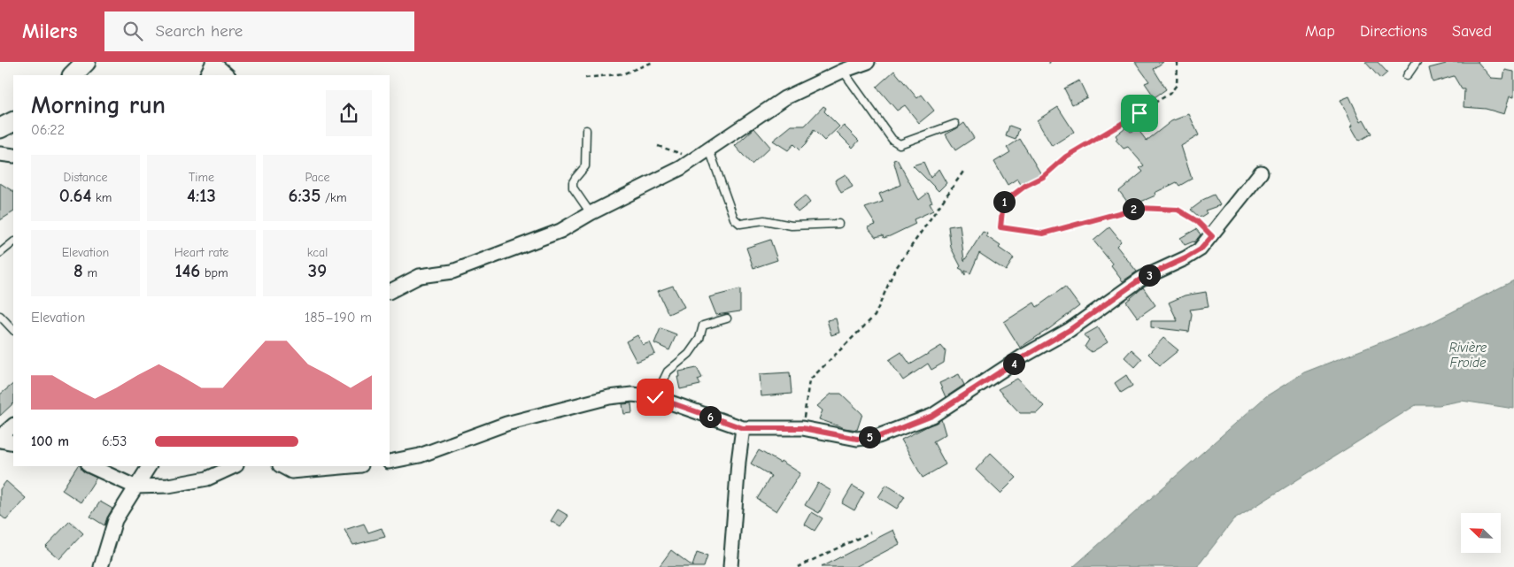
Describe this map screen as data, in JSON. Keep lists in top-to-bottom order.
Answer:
{
  "water": ["Rivière Froide"],
  "north": "top left",
  "page": {
    "header": "Milers",
    "search": "Search here",
    "nav": ["Map", "Directions", "Saved"],
    "heading": ["Morning run", "06:22"],
    "stats": [
      ["Distance", "0.64 km"],
      ["Time", "4:13"],
      ["Pace", "6:35 /km"],
      ["Elevation", "8 m"],
      ["Heart rate", "146 bpm"],
      ["kcal", "39"]
    ],
    "pins": [
      "1",
      "2",
      "3",
      "4",
      "6",
      "5"
    ],
    "chart": ["Elevation", "185–190 m"],
    "list": [
      {
        "name": "100 m",
        "note": "6:53"
      }
    ]
  }
}
